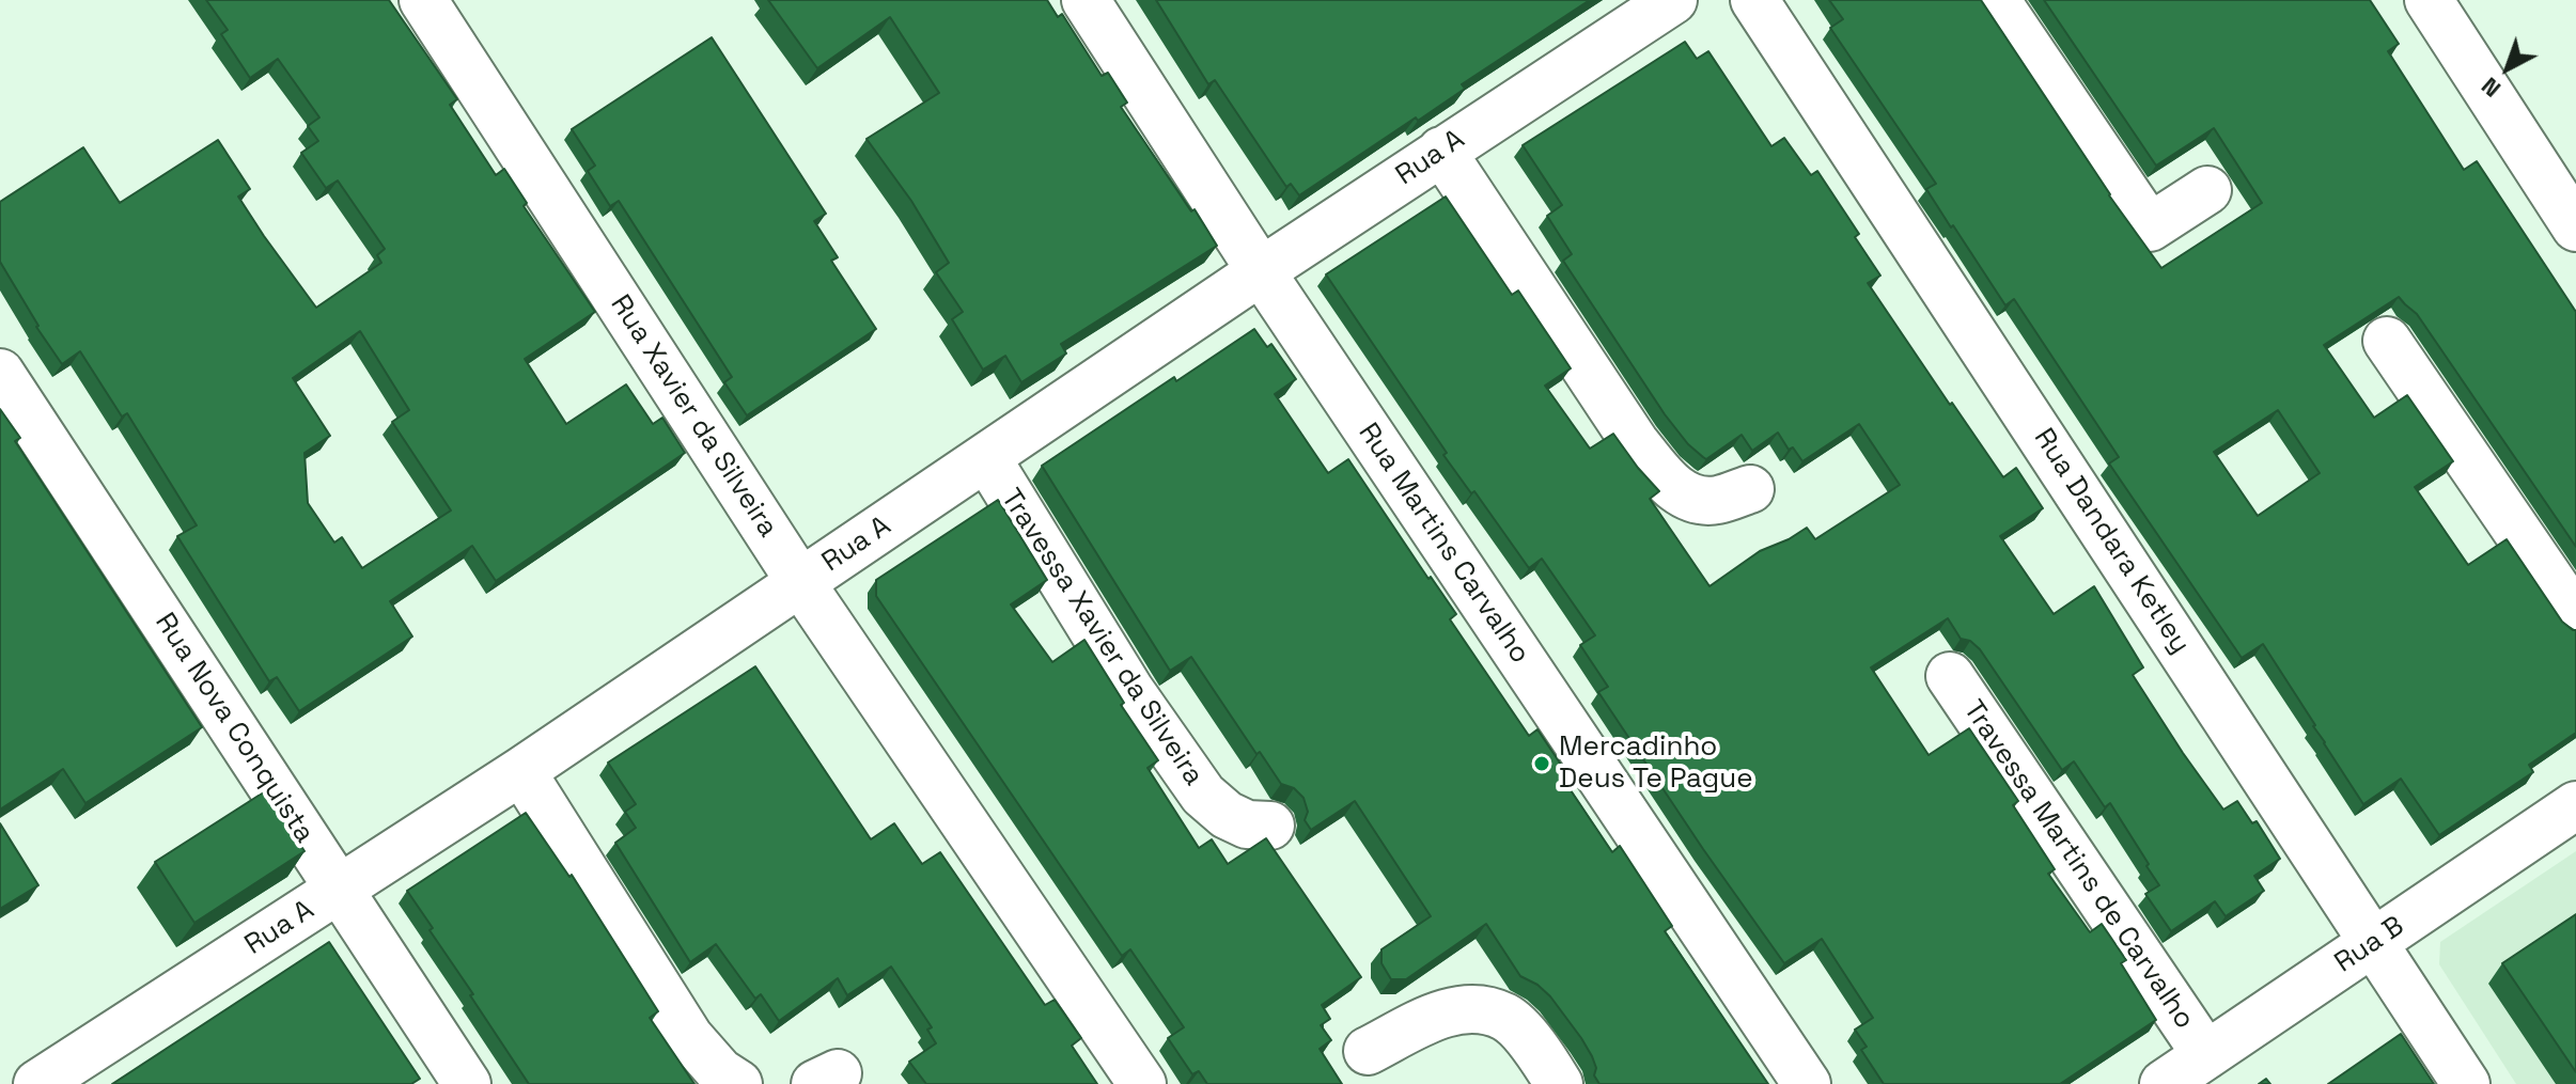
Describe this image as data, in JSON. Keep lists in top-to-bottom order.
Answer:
{
  "streets": {
    "street": [
      "Rua A",
      "Rua Xavier da Silveira",
      "Rua Dandara Ketley",
      "Rua Martins Carvalho",
      "Travessa Xavier da Silveira",
      "Rua Nova Conquista",
      "Travessa Martins de Carvalho",
      "Rua B"
    ]
  },
  "crossings": [
    ["Rua A", "Rua Xavier da Silveira"],
    ["Rua A", "Rua Martins Carvalho"],
    ["Rua A", "Travessa Xavier da Silveira"],
    ["Rua A", "Rua Nova Conquista"],
    ["Rua Dandara Ketley", "Rua B"],
    ["Travessa Martins de Carvalho", "Rua B"]
  ],
  "places": ["Mercadinho Deus Te Pague"],
  "north": "bottom left"
}
